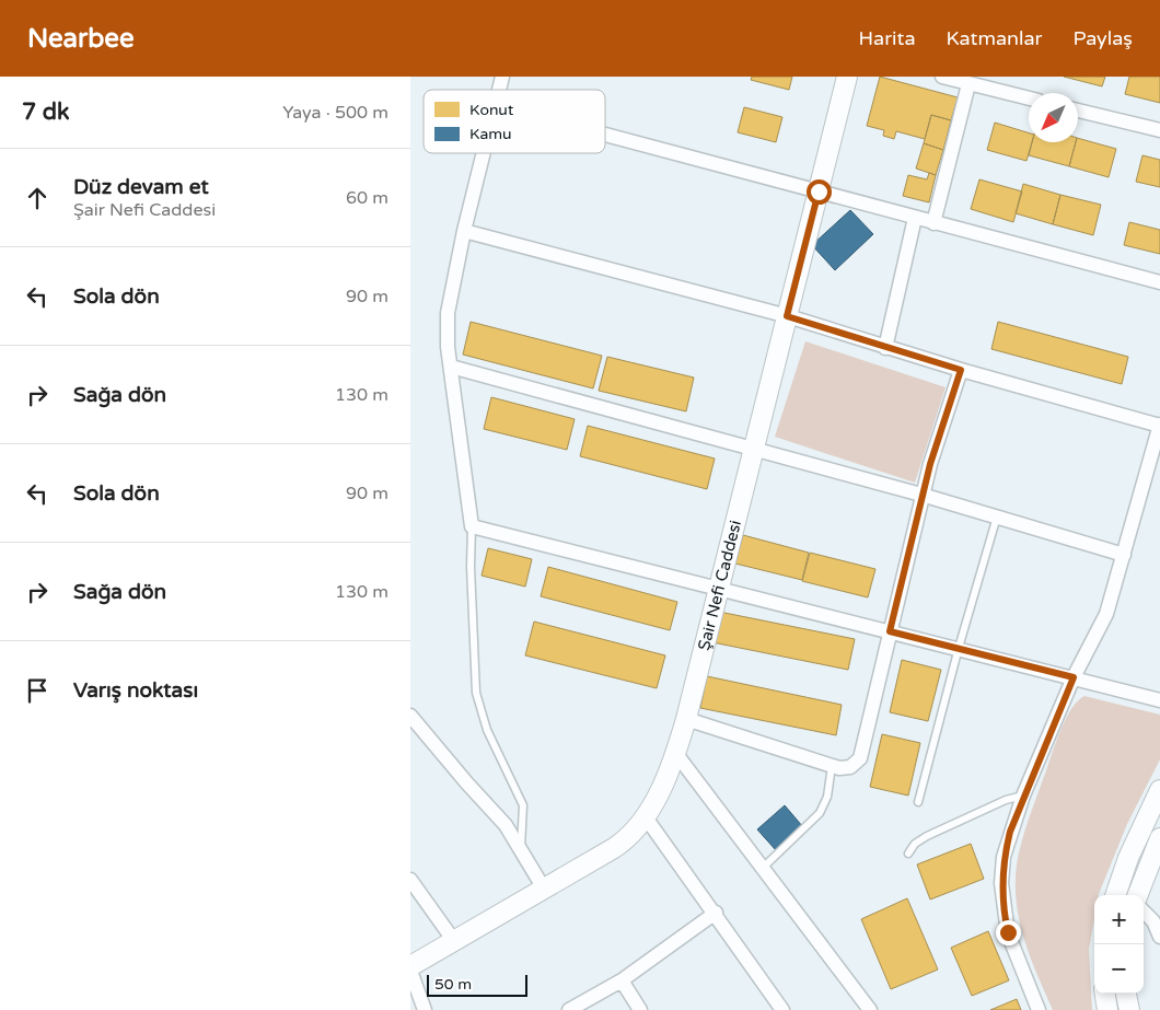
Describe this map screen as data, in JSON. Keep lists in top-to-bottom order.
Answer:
{
  "streets": {
    "street": ["Şair Nefi Caddesi"]
  },
  "legend": ["Konut", "Kamu"],
  "scale_bar": "50 m",
  "north": "bottom left",
  "page": {
    "header": "Nearbee",
    "nav": ["Harita", "Katmanlar", "Paylaş"],
    "heading": ["7 dk", "Yaya · 500 m"],
    "list": [
      ["Düz devam et", "Şair Nefi Caddesi", "60 m"],
      ["Sola dön", "90 m"],
      ["Sağa dön", "130 m"],
      ["Sola dön", "90 m"],
      ["Sağa dön", "130 m"],
      "Varış noktası"
    ],
    "map_buttons": ["+", "−"],
    "scale": "50 m"
  }
}
